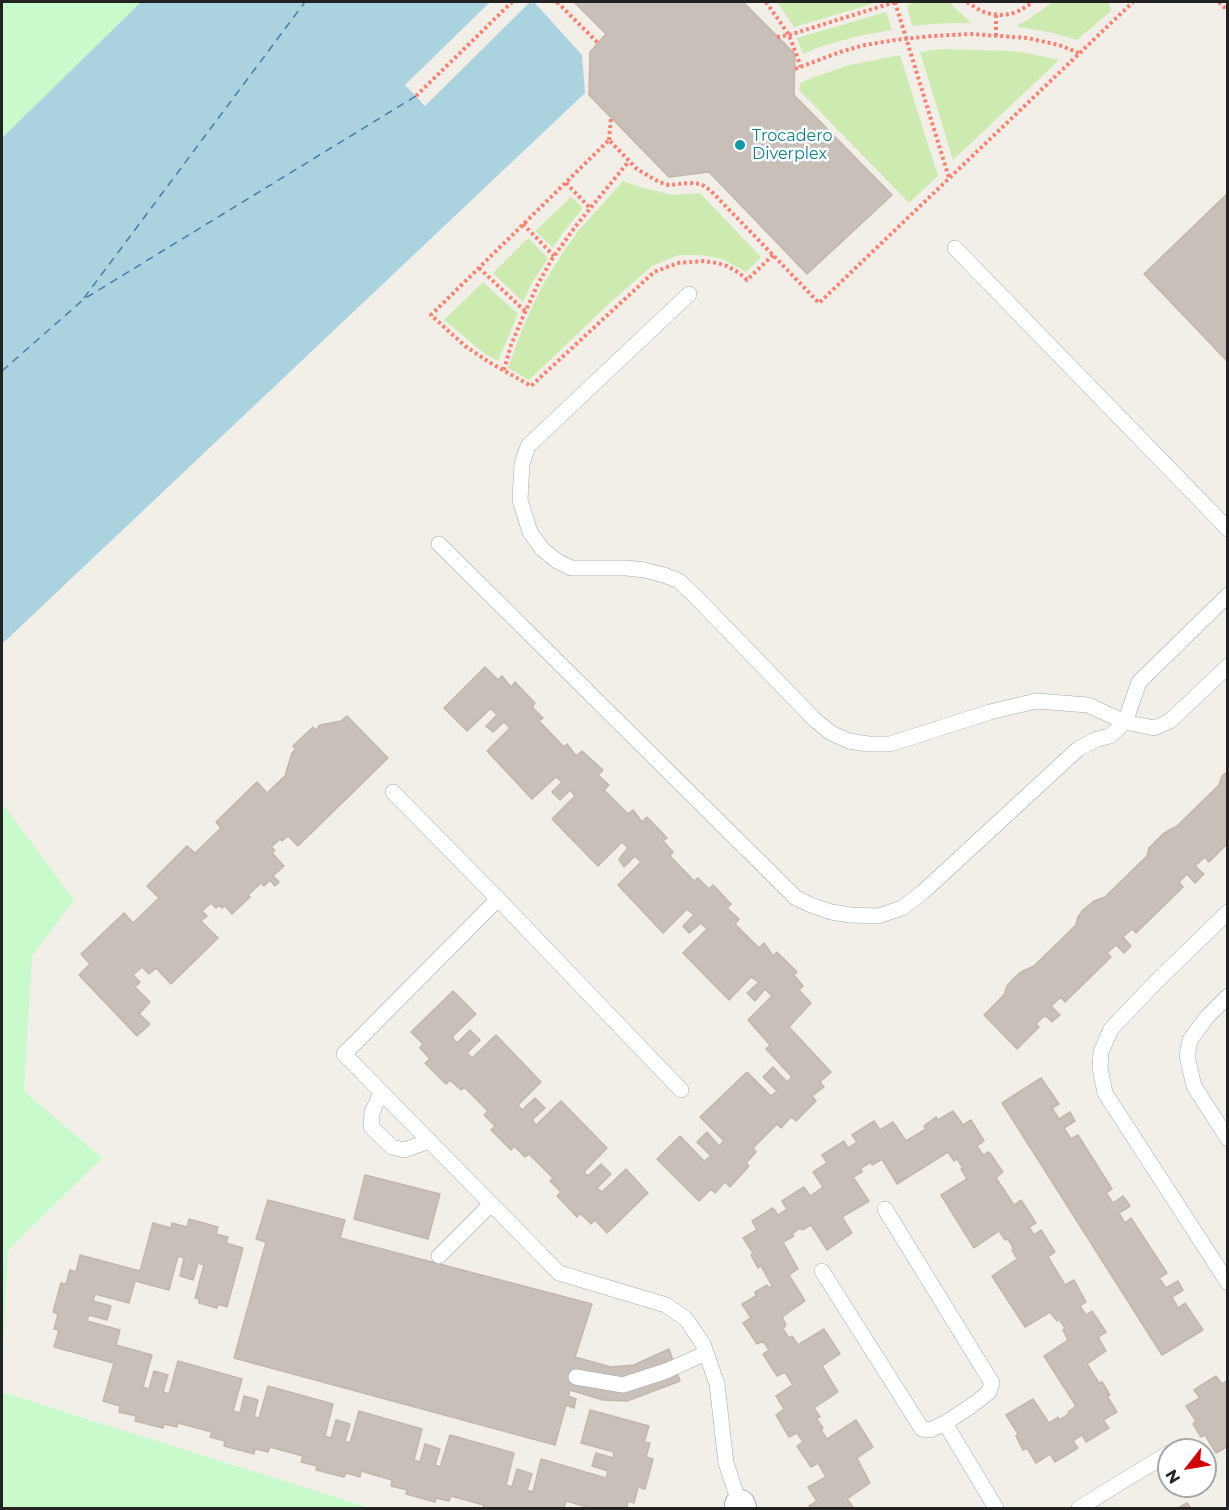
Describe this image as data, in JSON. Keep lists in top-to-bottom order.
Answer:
{
  "places": ["Trocadero Diverplex"],
  "north": "bottom left"
}
